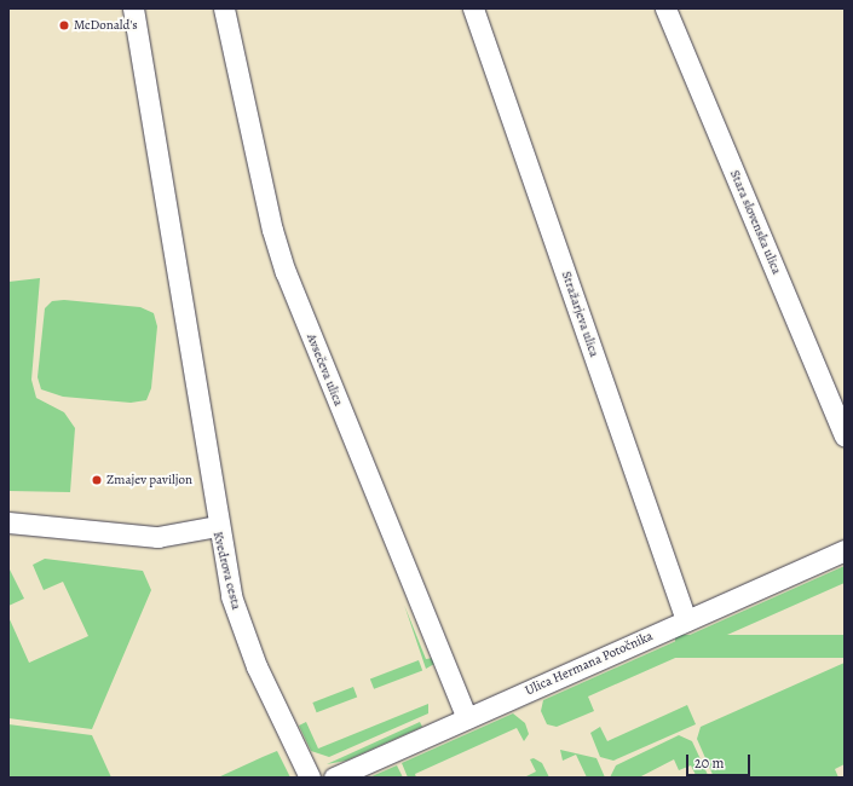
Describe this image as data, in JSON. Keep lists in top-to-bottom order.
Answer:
{
  "streets": {
    "street": [
      "Stara slovenska ulica",
      "Stražarjeva ulica",
      "Avsečeva ulica",
      "Kvedrova cesta",
      "Ulica Hermana Potočnika"
    ]
  },
  "crossings": [
    ["Stražarjeva ulica", "Ulica Hermana Potočnika"],
    ["Avsečeva ulica", "Ulica Hermana Potočnika"]
  ],
  "places": ["McDonald's", "Zmajev paviljon"],
  "scale_bar": "20 m"
}
